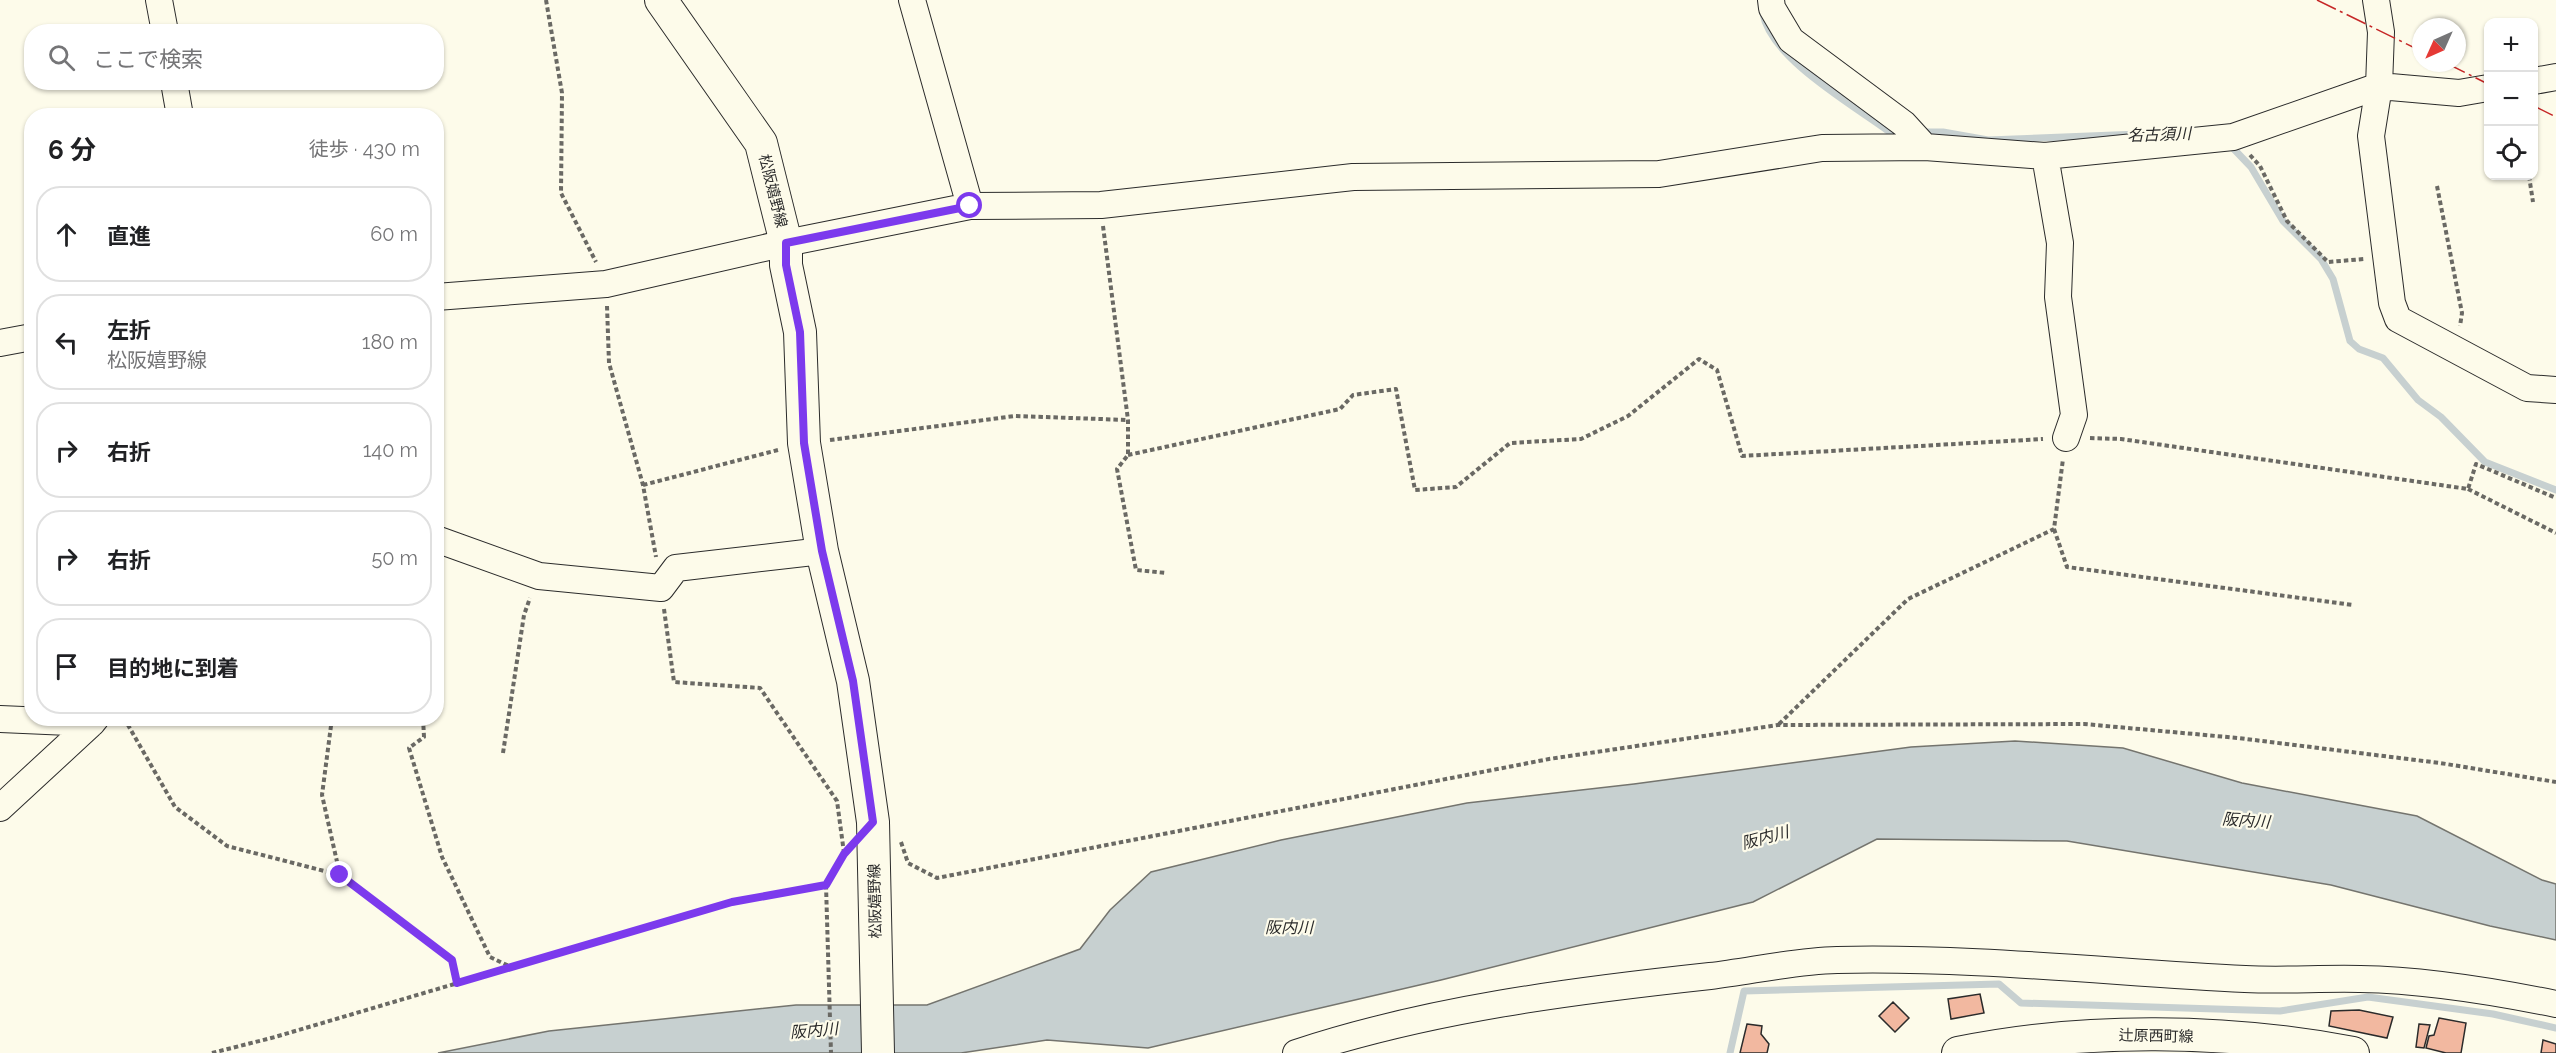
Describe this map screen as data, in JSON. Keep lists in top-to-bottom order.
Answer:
{
  "streets": {
    "main road": ["松阪嬉野線", "辻原西町線"]
  },
  "water": ["名古須川", "阪内川"],
  "north": "bottom left",
  "page": {
    "map_buttons": ["+", "−"],
    "search": "ここで検索",
    "heading": ["6 分", "徒歩 · 430 m"],
    "list": [
      ["直進", "60 m"],
      ["左折", "松阪嬉野線", "180 m"],
      ["右折", "140 m"],
      ["右折", "50 m"],
      "目的地に到着"
    ]
  }
}
